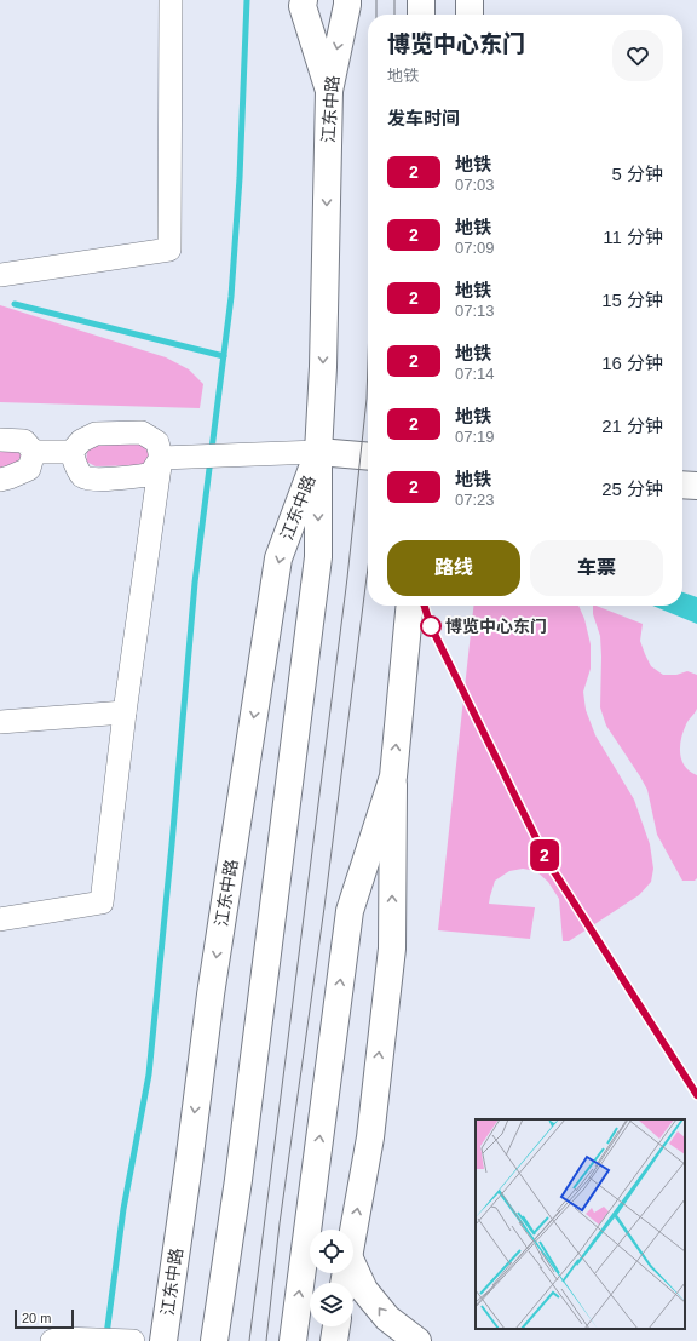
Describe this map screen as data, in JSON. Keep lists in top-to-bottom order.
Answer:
{
  "streets": {
    "main road": ["江东中路"]
  },
  "places": ["博览中心东门"],
  "lines": ["metro line 2"],
  "scale_bar": "20 m",
  "page": {
    "on_map": "2",
    "heading": [
      ["博览中心东门", "地铁"],
      "发车时间"
    ],
    "list": [
      {
        "mark": "2",
        "name": "地铁",
        "note": "07:03",
        "value": "5 分钟"
      },
      {
        "mark": "2",
        "name": "地铁",
        "note": "07:09",
        "value": "11 分钟"
      },
      {
        "mark": "2",
        "name": "地铁",
        "note": "07:13",
        "value": "15 分钟"
      },
      {
        "mark": "2",
        "name": "地铁",
        "note": "07:14",
        "value": "16 分钟"
      },
      {
        "mark": "2",
        "name": "地铁",
        "note": "07:19",
        "value": "21 分钟"
      },
      {
        "mark": "2",
        "name": "地铁",
        "note": "07:23",
        "value": "25 分钟"
      }
    ],
    "buttons": ["路线", "车票"],
    "scale": "20 m"
  }
}
